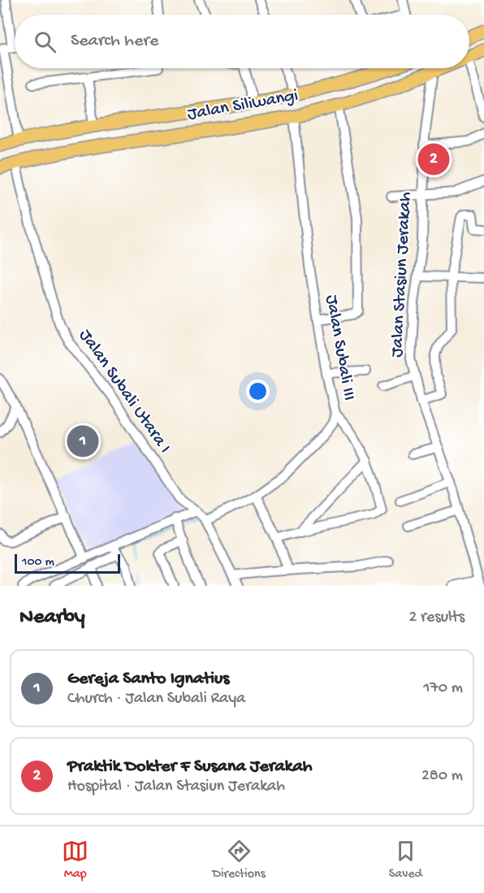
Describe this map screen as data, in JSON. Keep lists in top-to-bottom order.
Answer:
{
  "streets": {
    "highway": ["Jalan Siliwangi"],
    "street": ["Jalan Stasiun Jerakah", "Jalan Subali III", "Jalan Subali Utara I"]
  },
  "crossings": [
    ["Jalan Siliwangi", "Jalan Stasiun Jerakah"],
    ["Jalan Siliwangi", "Jalan Subali III"],
    ["Jalan Siliwangi", "Jalan Subali Utara I"],
    ["Jalan Subali III", "Jalan Subali Utara I"]
  ],
  "scale_bar": "100 m",
  "page": {
    "search": "Search here",
    "pins": ["2", "1"],
    "scale": "100 m",
    "heading": ["Nearby", "2 results"],
    "list": [
      {
        "mark": "1",
        "name": "Gereja Santo Ignatius",
        "note": "Church · Jalan Subali Raya",
        "value": "170 m"
      },
      {
        "mark": "2",
        "name": "Praktik Dokter F Susana Jerakah",
        "note": "Hospital · Jalan Stasiun Jerakah",
        "value": "280 m"
      }
    ],
    "nav": ["Map", "Directions", "Saved"]
  }
}
